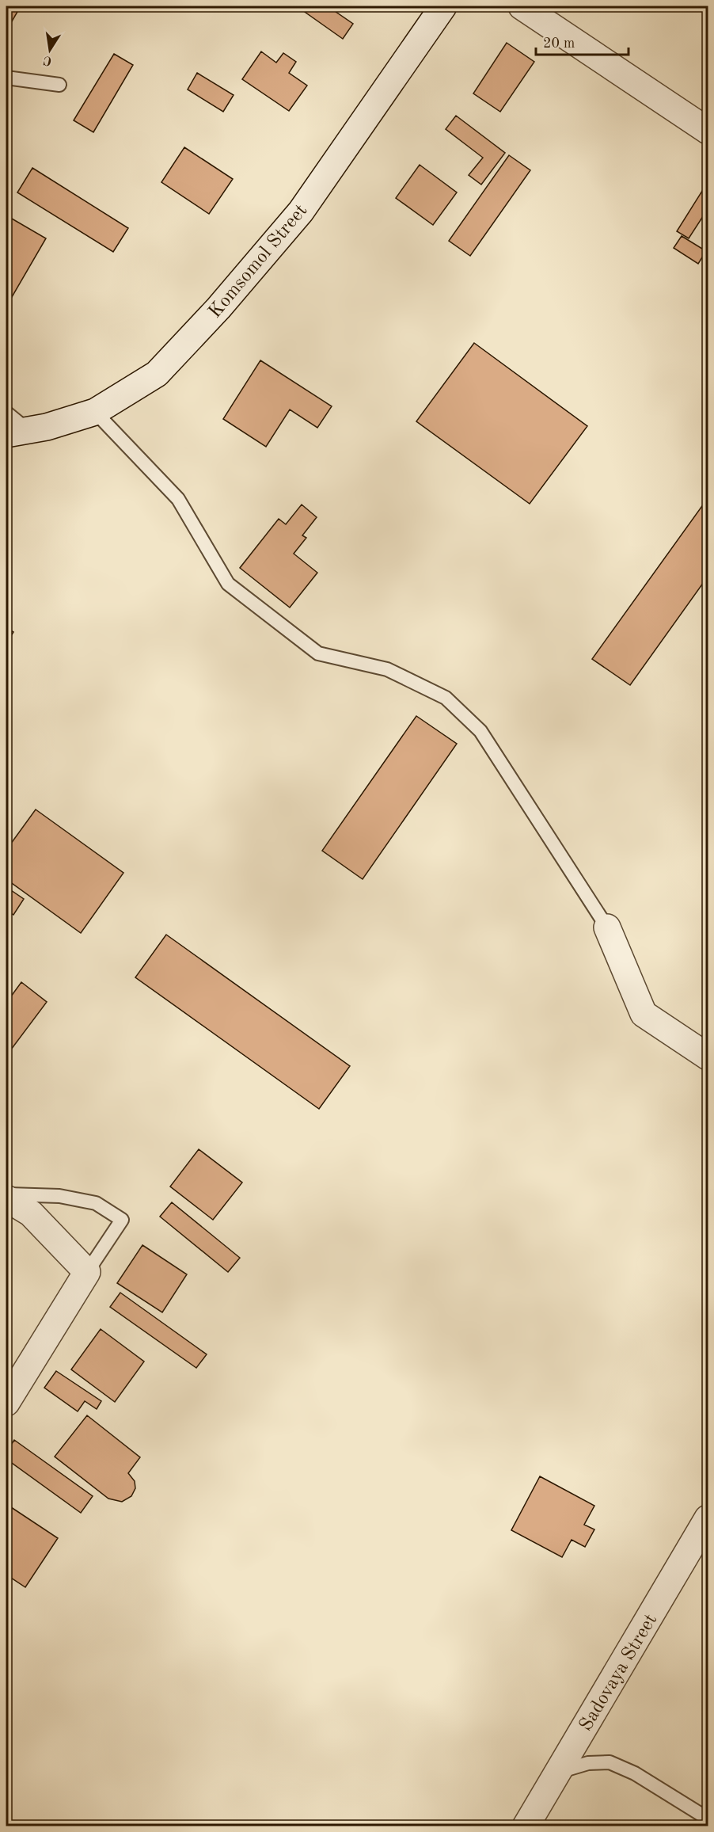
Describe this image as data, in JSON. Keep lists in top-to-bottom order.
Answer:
{
  "streets": {
    "street": ["Komsomol Street", "Sadovaya Street"]
  },
  "scale_bar": "20 m",
  "north": "bottom"
}
